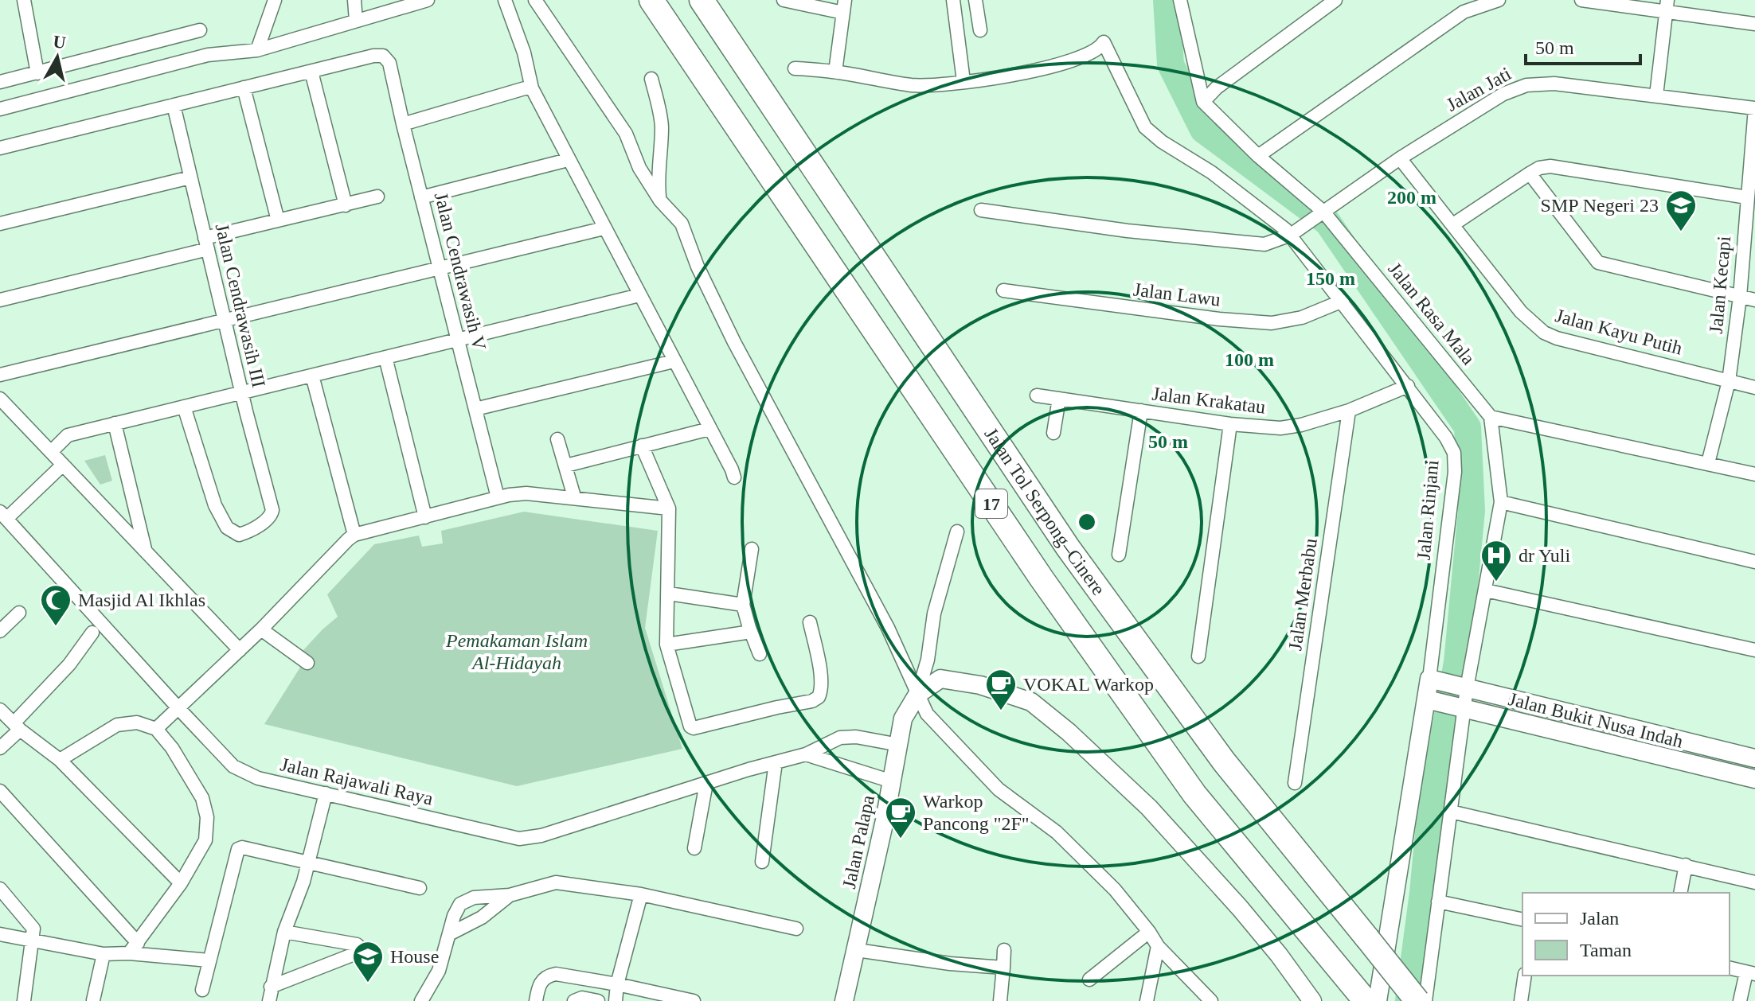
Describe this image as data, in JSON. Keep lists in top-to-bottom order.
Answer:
{
  "streets": {
    "highway": ["17", "Jalan Tol Serpong–Cinere"],
    "street": [
      "Jalan Jati",
      "Jalan Cendrawasih V",
      "Jalan Kecapi",
      "Jalan Lawu",
      "Jalan Cendrawasih III",
      "Jalan Rasa Mala",
      "Jalan Kayu Putih",
      "Jalan Krakatau",
      "Jalan Rinjani",
      "Jalan Merbabu",
      "Jalan Bukit Nusa Indah",
      "Jalan Rajawali Raya",
      "Jalan Palapa"
    ]
  },
  "crossings": [
    ["Jalan Jati", "Jalan Kecapi"],
    ["Jalan Jati", "Jalan Rasa Mala"],
    ["Jalan Jati", "Jalan Kayu Putih"],
    ["Jalan Jati", "Jalan Rinjani"],
    ["Jalan Kecapi", "Jalan Kayu Putih"],
    ["Jalan Lawu", "Jalan Rinjani"],
    ["Jalan Krakatau", "Jalan Rinjani"],
    ["Jalan Krakatau", "Jalan Merbabu"],
    ["Jalan Rinjani", "Jalan Bukit Nusa Indah"],
    ["Jalan Rajawali Raya", "Jalan Palapa"]
  ],
  "parks": ["Pemakaman Islam Al-Hidayah"],
  "places": {
    "school or university": ["SMP Negeri 23", "House"],
    "hospital": ["dr Yuli"],
    "mosque": ["Masjid Al Ikhlas"],
    "cafe": ["VOKAL Warkop", "Warkop Pancong \"2F\""]
  },
  "legend": ["Jalan", "Taman"],
  "scale_bar": "50 m",
  "north": "top",
  "rings": [
    "200 m",
    "150 m",
    "100 m",
    "50 m"
  ]
}
